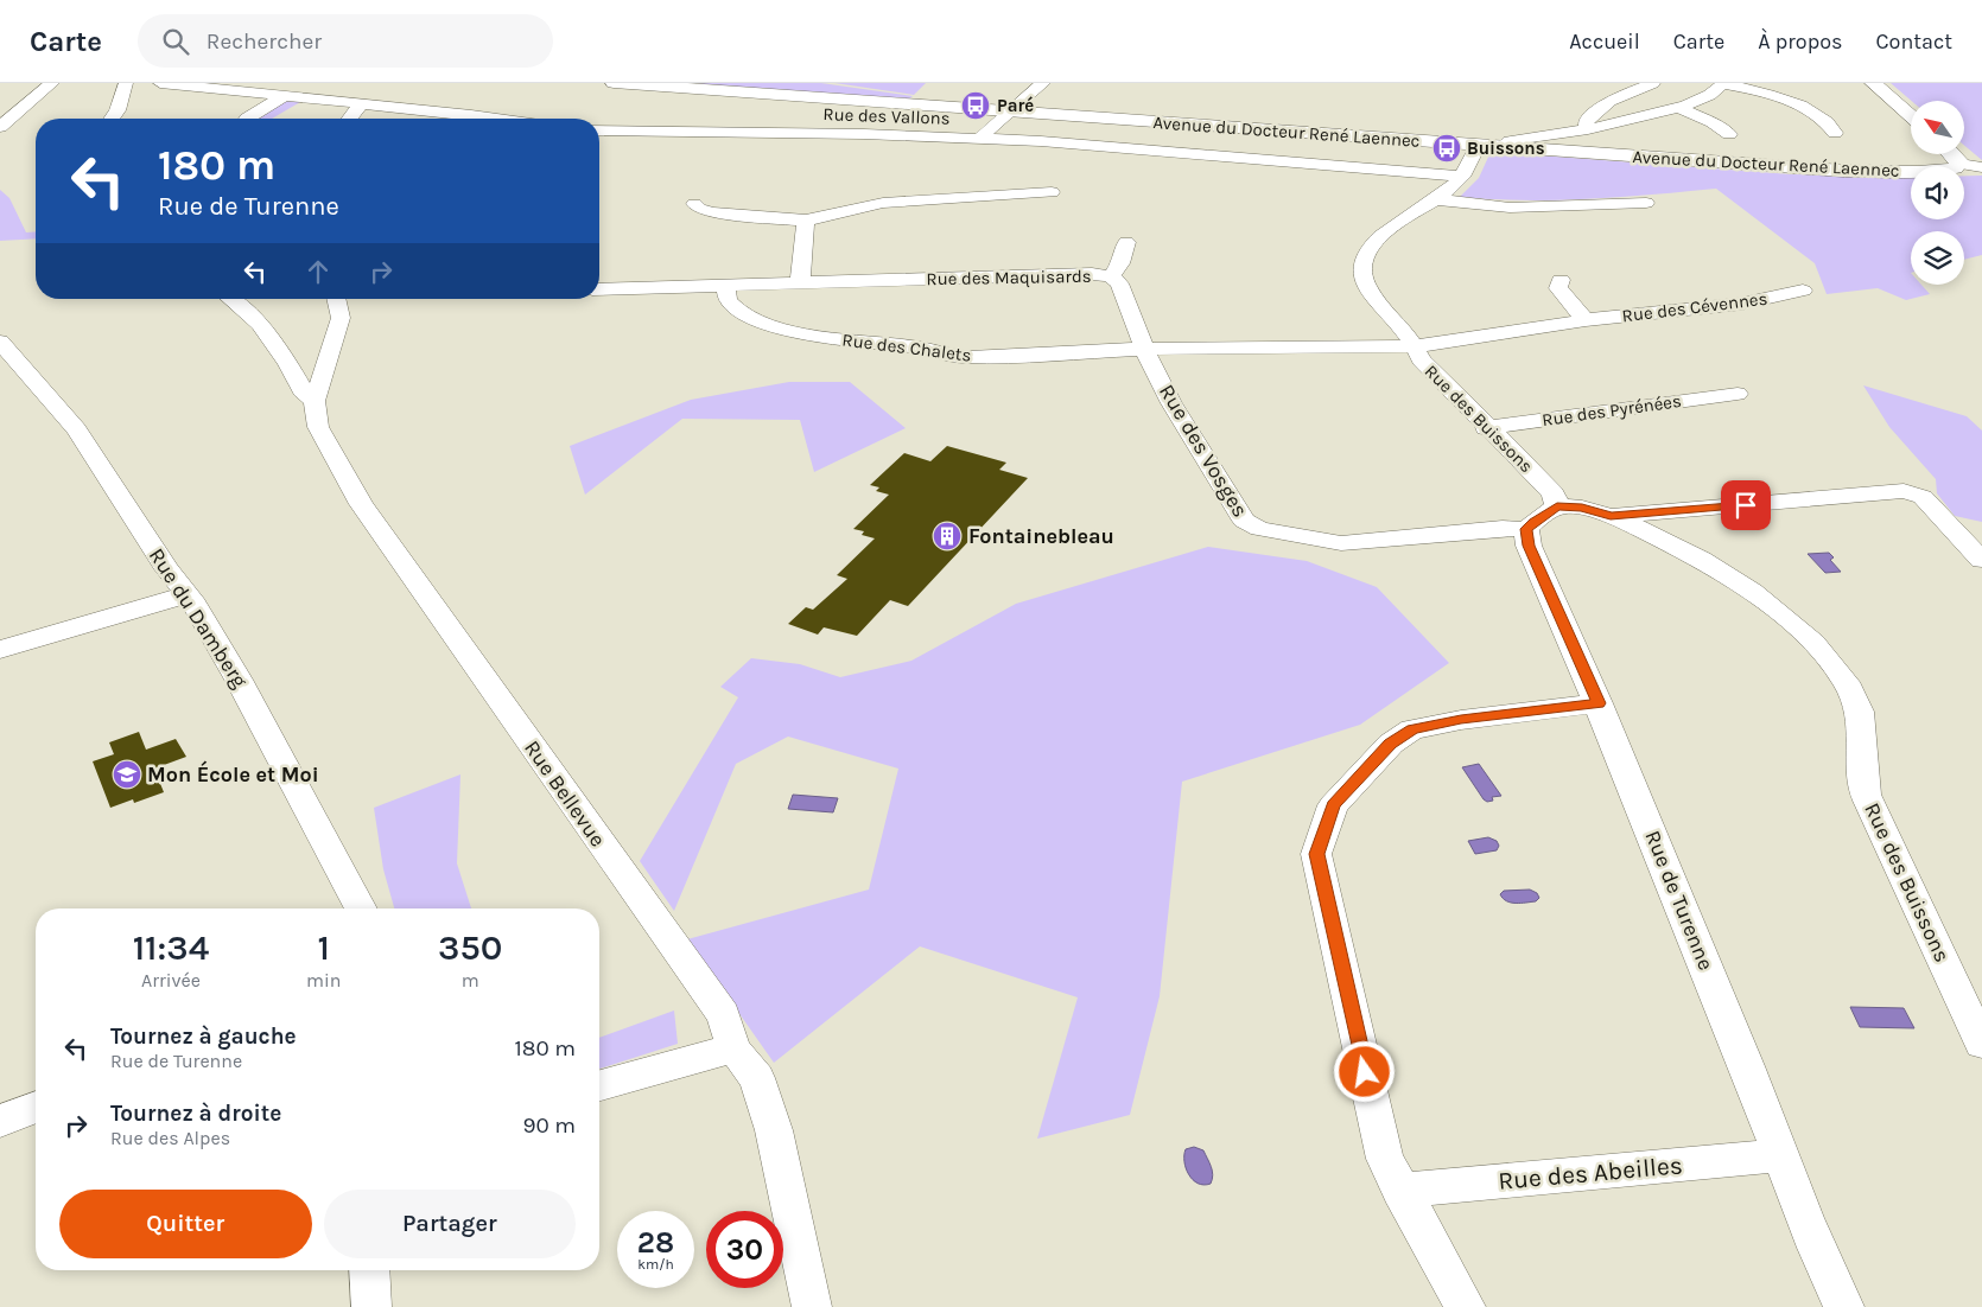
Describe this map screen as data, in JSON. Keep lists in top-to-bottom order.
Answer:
{
  "streets": {
    "street": [
      "Rue des Vallons",
      "Avenue du Docteur René Laennec",
      "Rue des Maquisards",
      "Rue des Cévennes",
      "Rue des Chalets",
      "Rue des Pyrénées",
      "Rue des Buissons",
      "Rue des Vosges",
      "Rue du Damberg",
      "Rue Bellevue",
      "Rue de Turenne",
      "Rue des Abeilles"
    ]
  },
  "crossings": [
    ["Rue des Vallons", "Rue des Buissons"],
    ["Avenue du Docteur René Laennec", "Rue des Buissons"],
    ["Rue des Maquisards", "Rue des Chalets"],
    ["Rue des Maquisards", "Rue des Vosges"],
    ["Rue des Cévennes", "Rue des Buissons"],
    ["Rue des Chalets", "Rue des Vosges"],
    ["Rue des Pyrénées", "Rue des Buissons"],
    ["Rue des Vosges", "Rue de Turenne"],
    ["Rue de Turenne", "Rue des Abeilles"]
  ],
  "places": {
    "bus stop": ["Paré", "Buissons"],
    "building": ["Fontainebleau"],
    "school or university": ["Mon École et Moi"]
  },
  "north": "top left",
  "page": {
    "header": "Carte",
    "search": "Rechercher",
    "nav": [
      "Accueil",
      "Carte",
      "À propos",
      "Contact"
    ],
    "turn": ["180 m", "Rue de Turenne"],
    "eta": [
      "11:34",
      "Arrivée",
      "1",
      "min",
      "350",
      "m"
    ],
    "list": [
      {
        "name": "Tournez à gauche",
        "note": "Rue de Turenne",
        "value": "180 m"
      },
      {
        "name": "Tournez à droite",
        "note": "Rue des Alpes",
        "value": "90 m"
      }
    ],
    "buttons": ["Quitter", "Partager"],
    "speed": "28 km/h",
    "limit": "30"
  }
}
